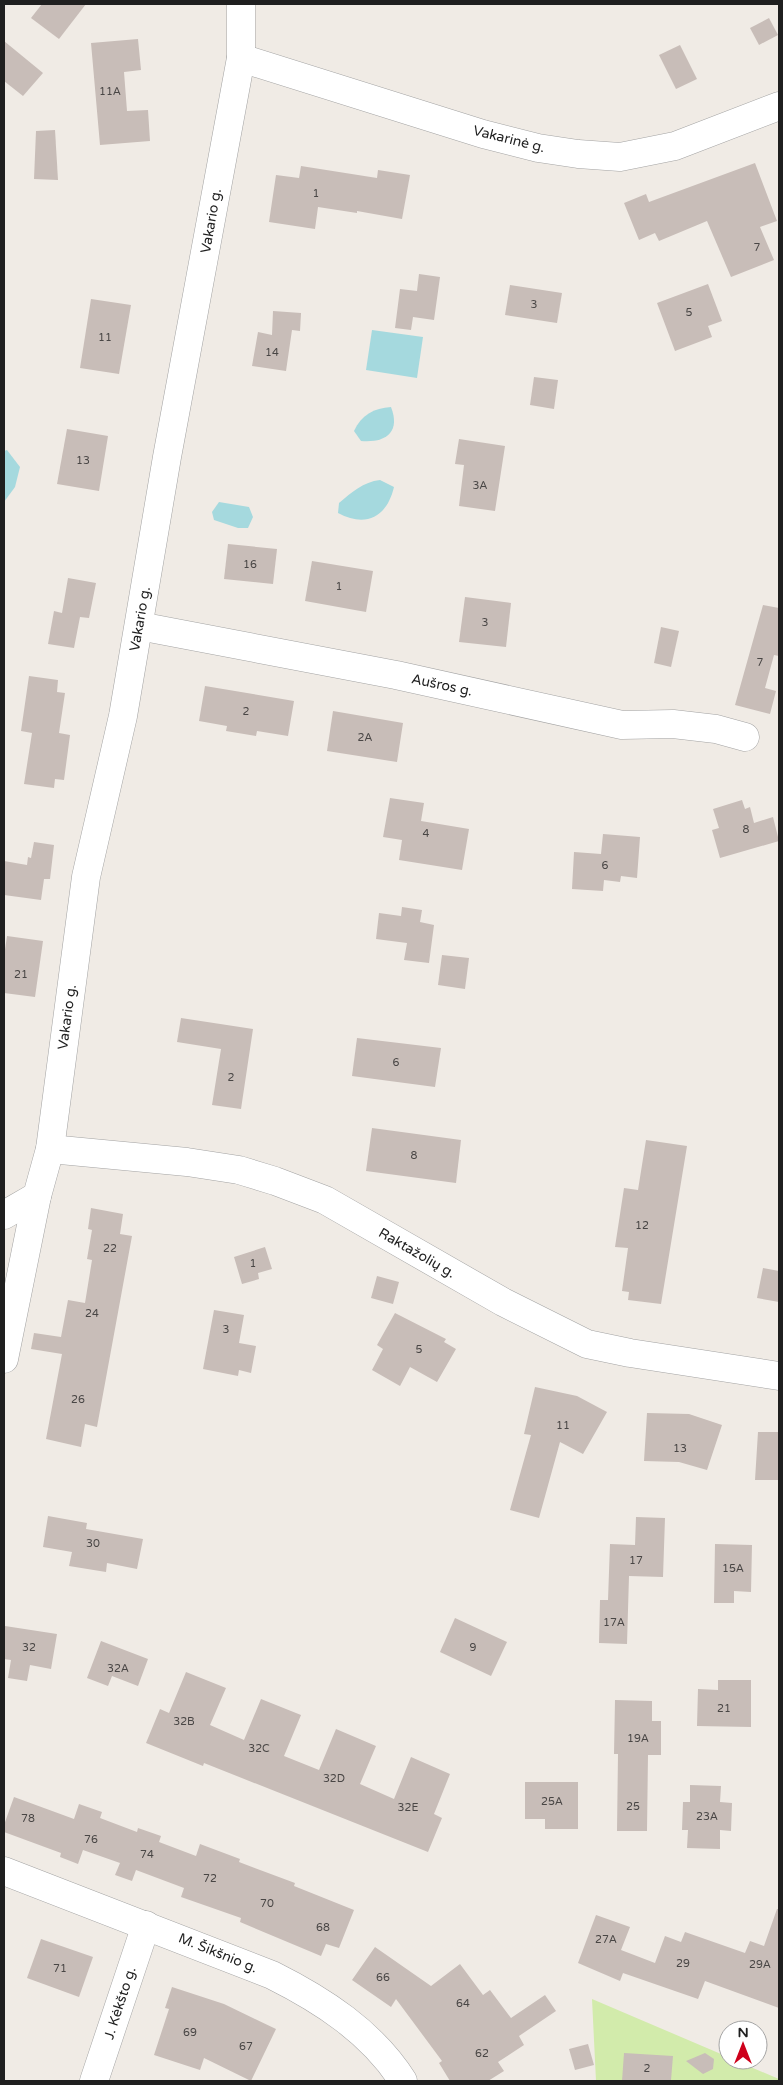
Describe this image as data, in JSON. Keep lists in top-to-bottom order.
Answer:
{
  "streets": {
    "street": [
      "Vakarinė g.",
      "Vakario g.",
      "Aušros g.",
      "Raktažolių g.",
      "M. Šikšnio g.",
      "J. Kėkšto g."
    ]
  },
  "crossings": [
    ["Vakarinė g.", "Vakario g."],
    ["Vakario g.", "Aušros g."],
    ["Vakario g.", "Raktažolių g."],
    ["M. Šikšnio g.", "J. Kėkšto g."]
  ],
  "house_numbers": [
    "11A",
    "1",
    "7",
    "3",
    "5",
    "11",
    "14",
    "13",
    "3A",
    "16",
    "1",
    "3",
    "7",
    "2",
    "2A",
    "8",
    "4",
    "6",
    "21",
    "6",
    "2",
    "8",
    "12",
    "22",
    "1",
    "24",
    "3",
    "5",
    "26",
    "11",
    "13",
    "30",
    "17",
    "15A",
    "17A",
    "32",
    "9",
    "32A",
    "21",
    "32B",
    "19A",
    "32C",
    "32D",
    "25A",
    "25",
    "32E",
    "23A",
    "78",
    "76",
    "74",
    "72",
    "70",
    "68",
    "27A",
    "29",
    "29A",
    "71",
    "66",
    "64",
    "69",
    "67",
    "62",
    "2"
  ],
  "north": "top"
}
